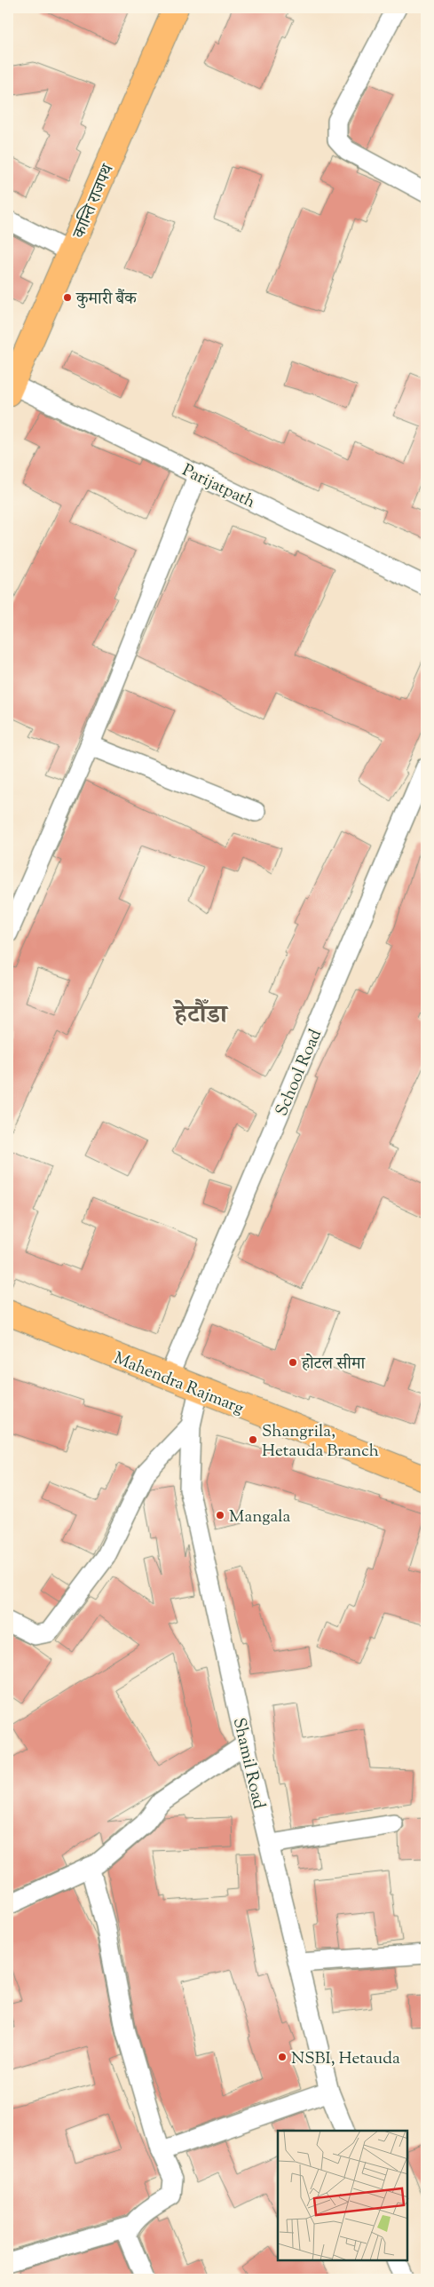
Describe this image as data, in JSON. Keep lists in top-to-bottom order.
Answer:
{
  "streets": {
    "main road": ["कान्ति राजपथ", "Mahendra Rajmarg"],
    "street": ["Parijatpath", "School Road", "Shamil Road"]
  },
  "crossings": [
    ["कान्ति राजपथ", "Parijatpath"],
    ["School Road", "Mahendra Rajmarg"],
    ["Mahendra Rajmarg", "Shamil Road"]
  ],
  "districts": ["हेटौँडा"],
  "places": [
    "कुमारी बैंक",
    "होटल सीमा",
    "Shangrila, Hetauda Branch",
    "Mangala",
    "NSBI, Hetauda"
  ]
}
